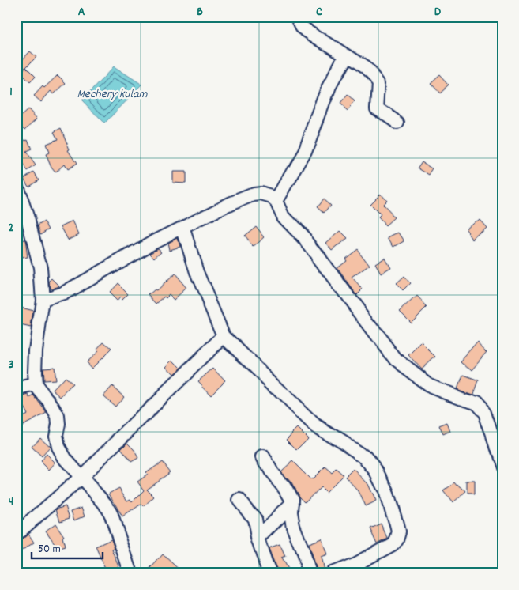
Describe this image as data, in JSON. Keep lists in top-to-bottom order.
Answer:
{
  "water": ["Mechery kulam"],
  "scale_bar": "50 m",
  "grid": {
    "columns": [
      "A",
      "B",
      "C",
      "D"
    ],
    "rows": [
      "1",
      "2",
      "3",
      "4"
    ]
  }
}
